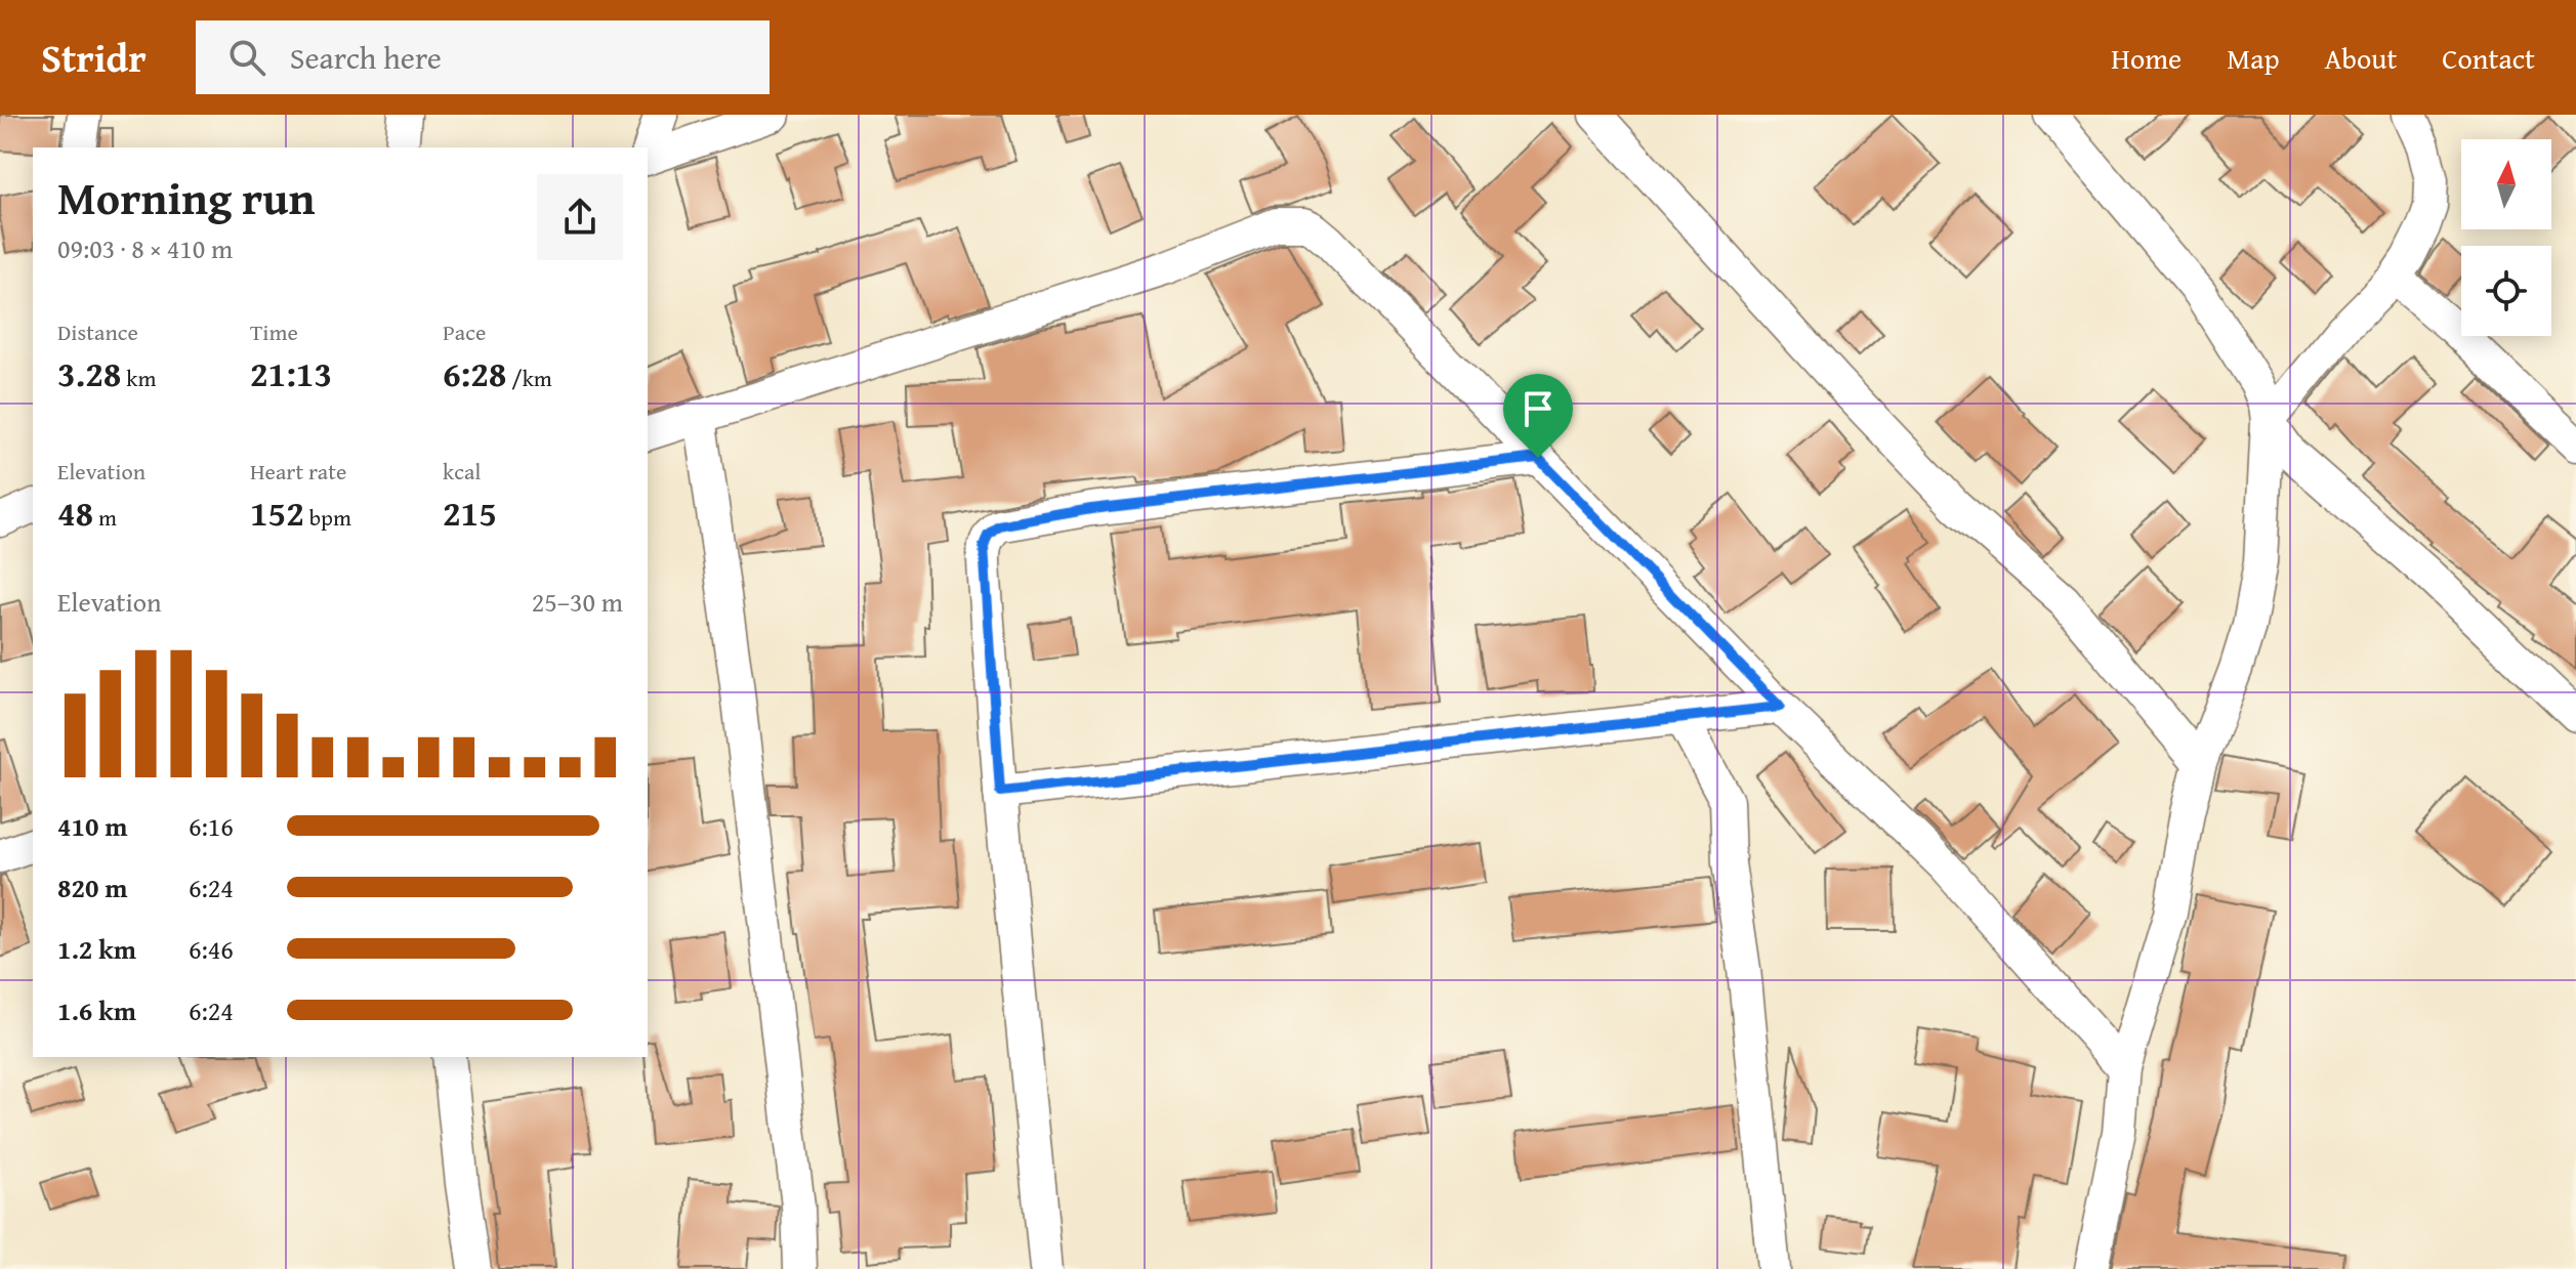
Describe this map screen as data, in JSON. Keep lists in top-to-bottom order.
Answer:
{
  "north": "top",
  "page": {
    "header": "Stridr",
    "search": "Search here",
    "nav": [
      "Home",
      "Map",
      "About",
      "Contact"
    ],
    "heading": ["Morning run", "09:03 · 8 × 410 m"],
    "stats": [
      ["Distance", "3.28 km"],
      ["Time", "21:13"],
      ["Pace", "6:28 /km"],
      ["Elevation", "48 m"],
      ["Heart rate", "152 bpm"],
      ["kcal", "215"]
    ],
    "chart": ["Elevation", "25–30 m"],
    "list": [
      {
        "name": "410 m",
        "note": "6:16"
      },
      {
        "name": "820 m",
        "note": "6:24"
      },
      {
        "name": "1.2 km",
        "note": "6:46"
      },
      {
        "name": "1.6 km",
        "note": "6:24"
      }
    ]
  }
}
